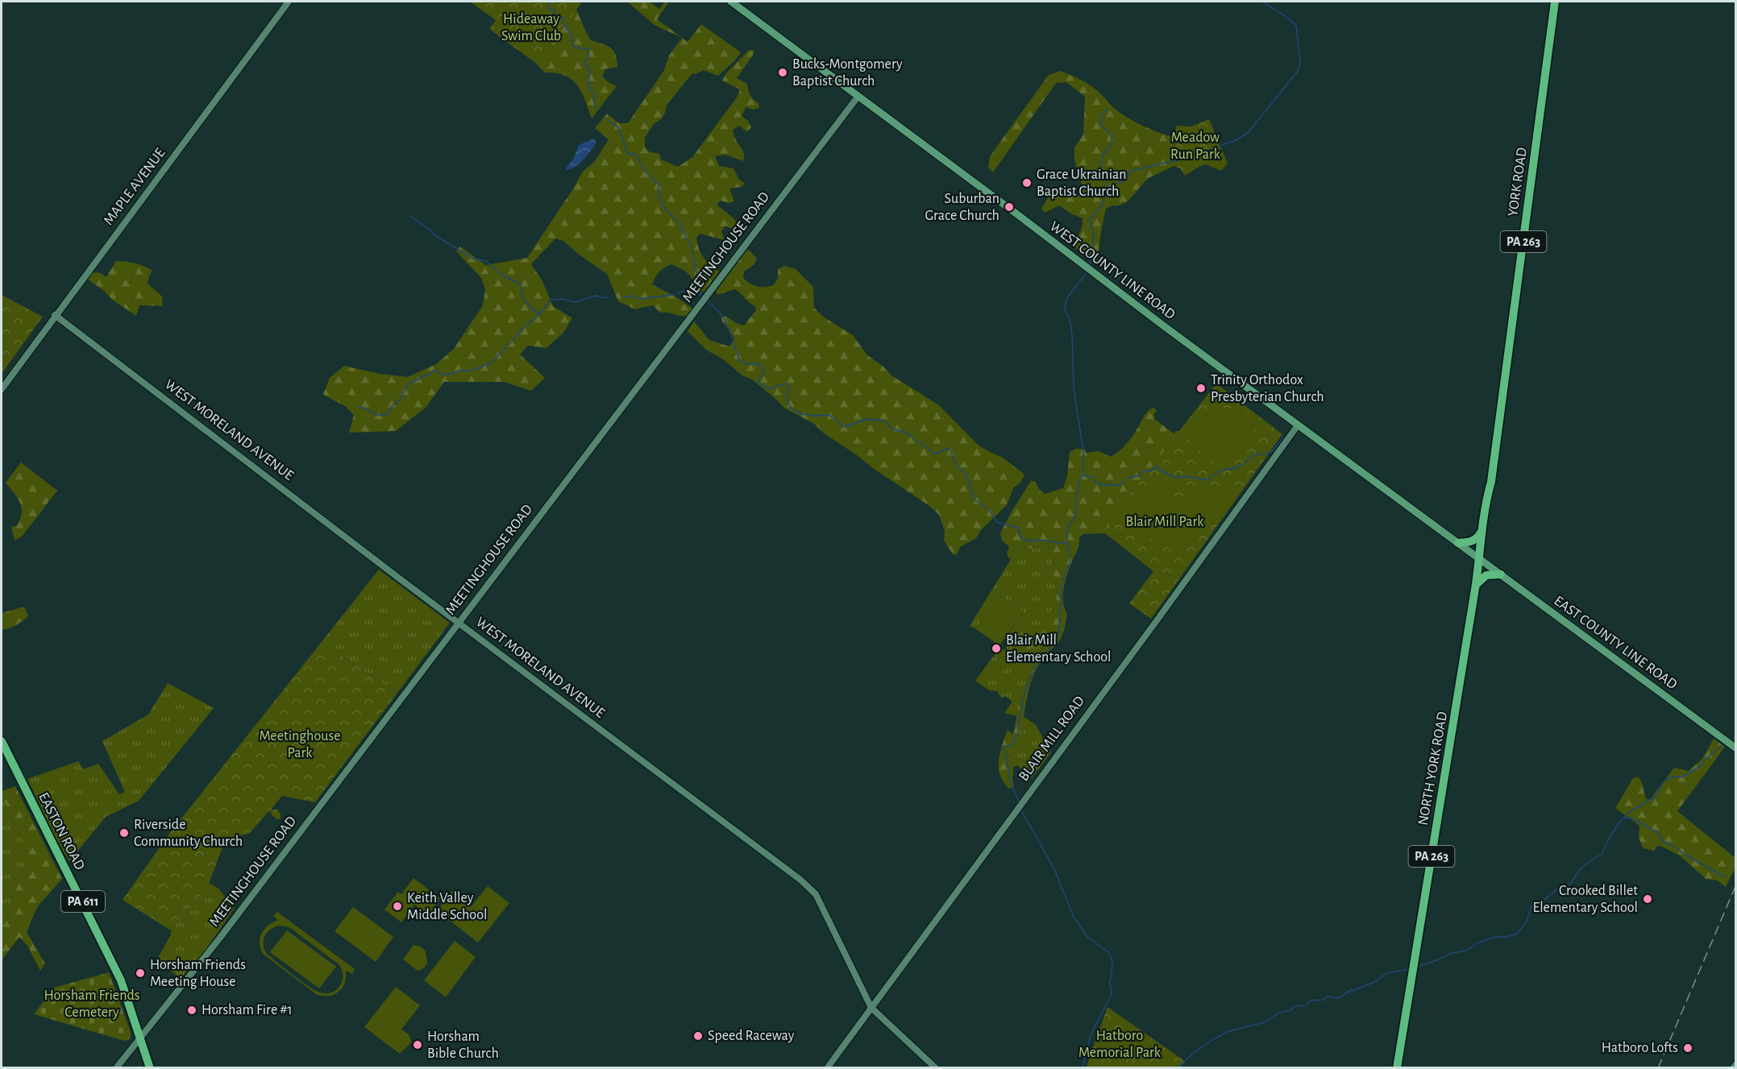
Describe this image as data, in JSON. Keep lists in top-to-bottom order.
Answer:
{
  "streets": {
    "highway": [
      "YORK ROAD",
      "PA 263",
      "NORTH YORK ROAD",
      "EASTON ROAD",
      "PA 611"
    ],
    "main road": ["WEST COUNTY LINE ROAD", "EAST COUNTY LINE ROAD"],
    "street": [
      "MAPLE AVENUE",
      "MEETINGHOUSE ROAD",
      "WEST MORELAND AVENUE",
      "BLAIR MILL ROAD"
    ]
  },
  "crossings": [
    ["YORK ROAD", "WEST COUNTY LINE ROAD"],
    ["YORK ROAD", "EAST COUNTY LINE ROAD"],
    ["YORK ROAD", "NORTH YORK ROAD"],
    ["MAPLE AVENUE", "WEST MORELAND AVENUE"],
    ["MEETINGHOUSE ROAD", "WEST COUNTY LINE ROAD"],
    ["MEETINGHOUSE ROAD", "WEST MORELAND AVENUE"],
    ["MEETINGHOUSE ROAD", "EASTON ROAD"],
    ["WEST COUNTY LINE ROAD", "EAST COUNTY LINE ROAD"],
    ["WEST COUNTY LINE ROAD", "BLAIR MILL ROAD"],
    ["WEST COUNTY LINE ROAD", "NORTH YORK ROAD"],
    ["WEST MORELAND AVENUE", "BLAIR MILL ROAD"],
    ["EAST COUNTY LINE ROAD", "NORTH YORK ROAD"]
  ],
  "parks": [
    "Hideaway Swim Club",
    "Meadow Run Park",
    "Blair Mill Park",
    "Meetinghouse Park",
    "Horsham Friends Cemetery",
    "Hatboro Memorial Park"
  ],
  "places": [
    "Bucks-Montgomery Baptist Church",
    "Grace Ukrainian Baptist Church",
    "Suburban Grace Church",
    "Trinity Orthodox Presbyterian Church",
    "Blair Mill Elementary School",
    "Riverside Community Church",
    "Crooked Billet Elementary School",
    "Keith Valley Middle School",
    "Horsham Friends Meeting House",
    "Horsham Fire #1",
    "Speed Raceway",
    "Horsham Bible Church",
    "Hatboro Lofts"
  ]
}
